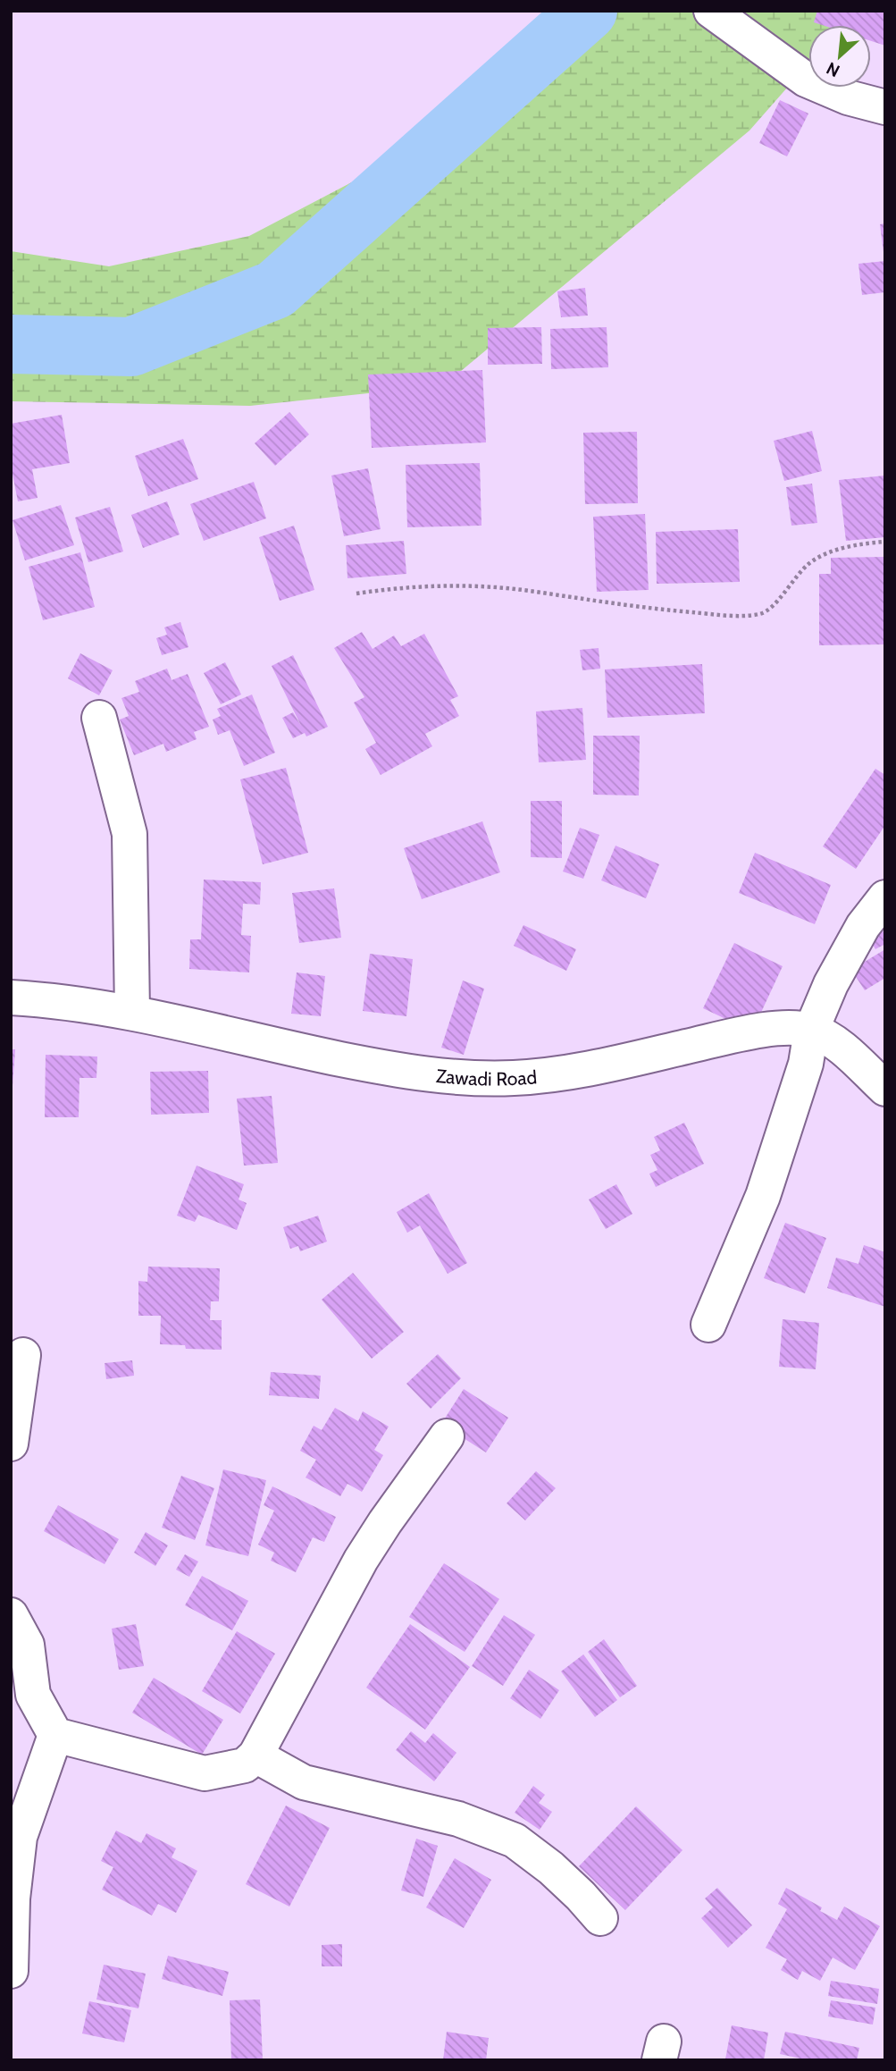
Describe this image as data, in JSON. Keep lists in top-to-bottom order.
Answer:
{
  "streets": {
    "street": ["Zawadi Road"]
  },
  "north": "bottom left"
}
